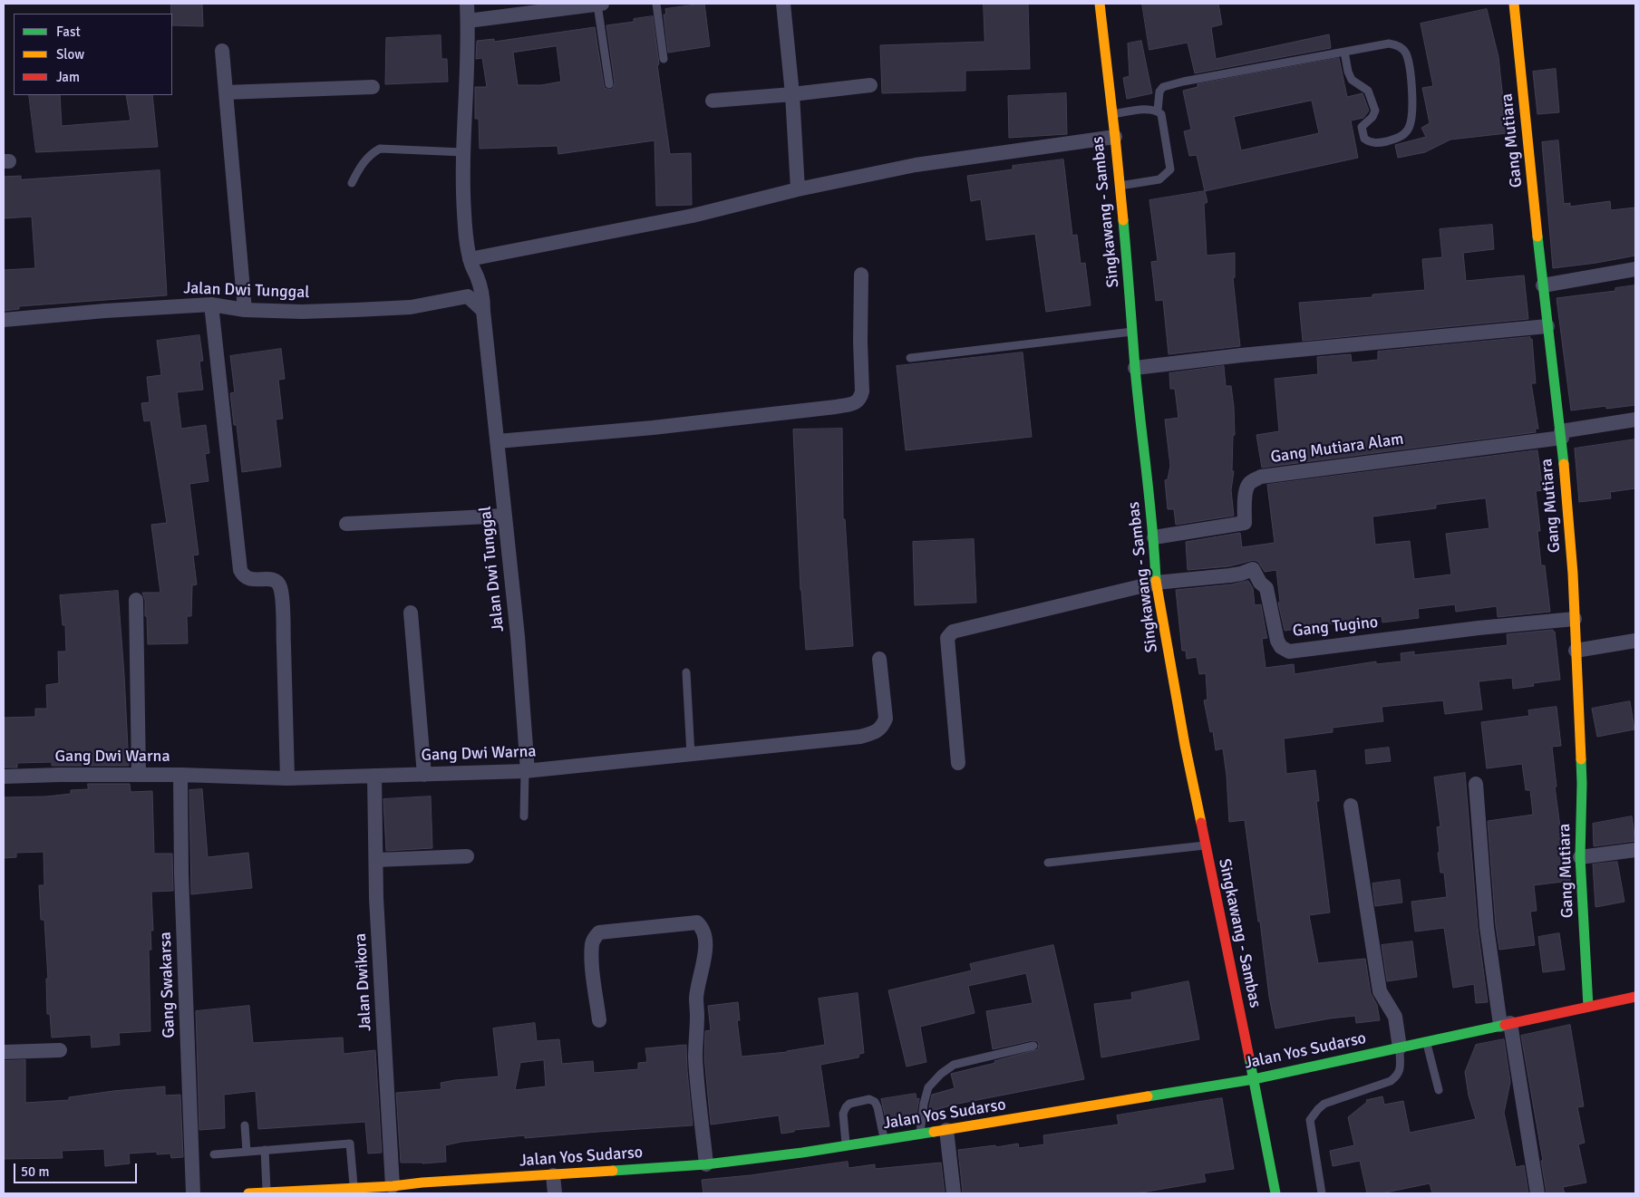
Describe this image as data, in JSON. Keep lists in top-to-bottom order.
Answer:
{
  "streets": {
    "street": [
      "Gang Mutiara",
      "Singkawang - Sambas",
      "Jalan Dwi Tunggal",
      "Gang Mutiara Alam",
      "Gang Tugino",
      "Gang Dwi Warna",
      "Jalan Dwikora",
      "Gang Swakarsa",
      "Jalan Yos Sudarso"
    ]
  },
  "crossings": [
    ["Gang Mutiara", "Gang Mutiara Alam"],
    ["Gang Mutiara", "Gang Tugino"],
    ["Gang Mutiara", "Jalan Yos Sudarso"],
    ["Singkawang - Sambas", "Gang Mutiara Alam"],
    ["Singkawang - Sambas", "Gang Tugino"],
    ["Singkawang - Sambas", "Jalan Yos Sudarso"],
    ["Jalan Dwi Tunggal", "Gang Dwi Warna"],
    ["Gang Dwi Warna", "Jalan Dwikora"],
    ["Gang Dwi Warna", "Gang Swakarsa"],
    ["Jalan Dwikora", "Jalan Yos Sudarso"]
  ],
  "legend": ["Fast", "Slow", "Jam"],
  "scale_bar": "50 m"
}
